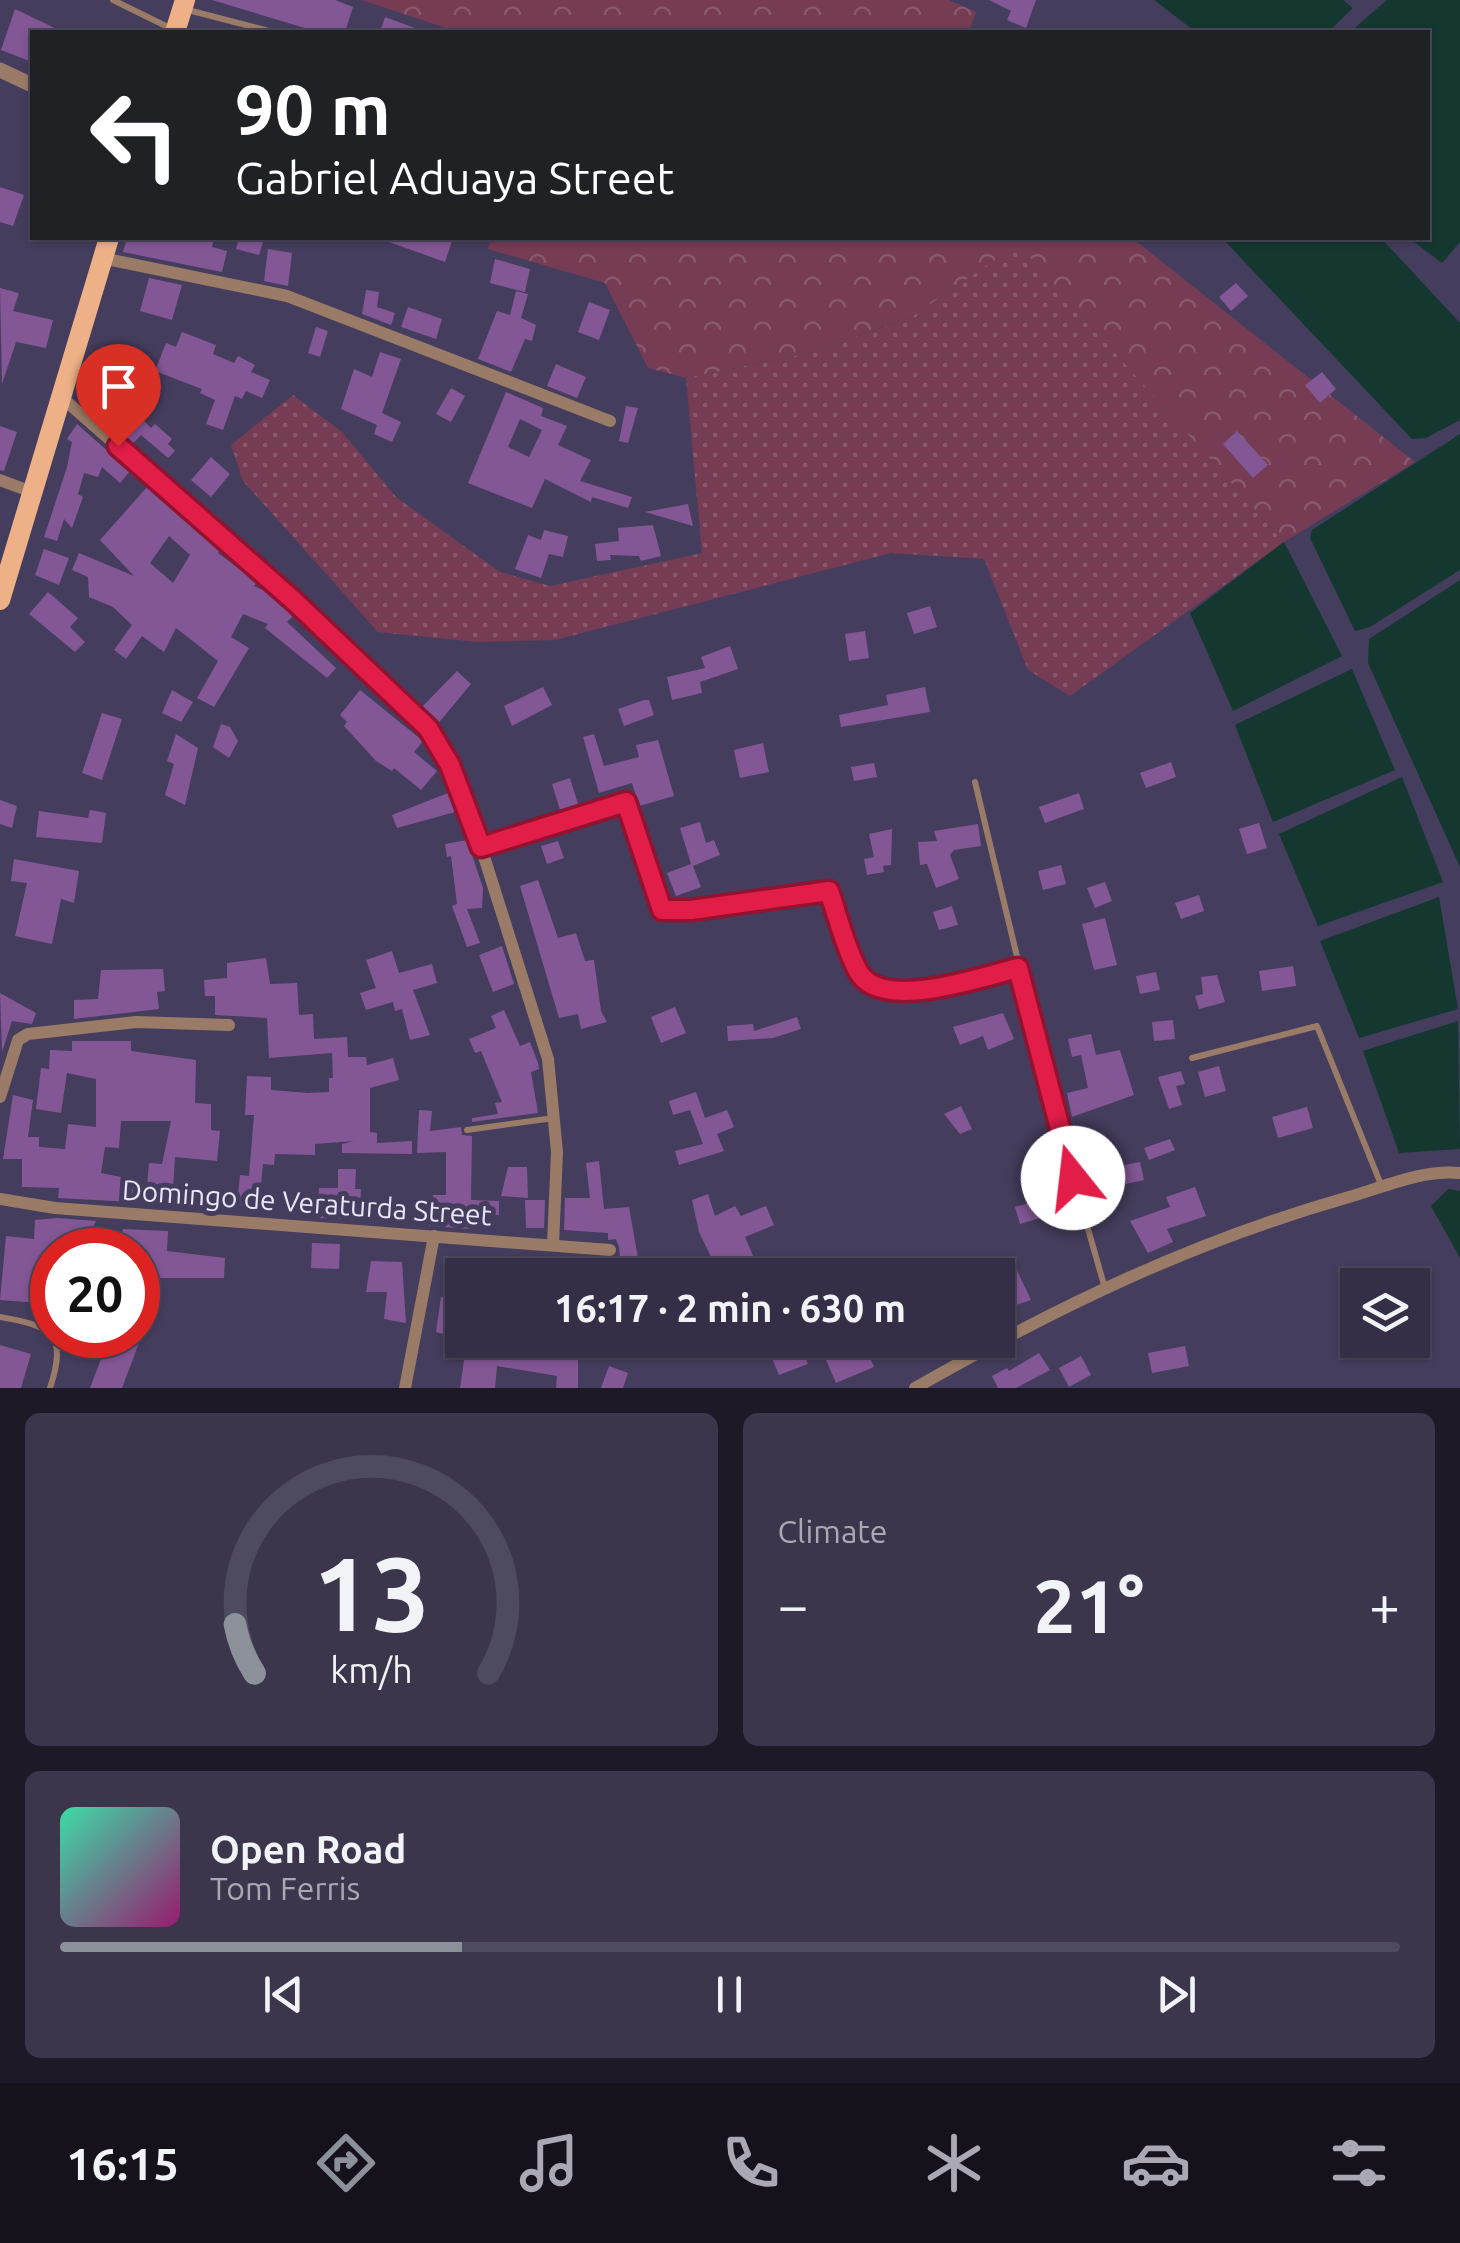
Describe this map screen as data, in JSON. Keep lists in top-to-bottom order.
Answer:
{
  "streets": {
    "street": ["Domingo de Veraturda Street"]
  },
  "page": {
    "turn": ["90 m", "Gabriel Aduaya Street"],
    "limit": "20",
    "trip": "16:17 · 2 min · 630 m",
    "tile": "Climate",
    "heat": ["−", "21°", "+"],
    "song": ["Open Road", "Tom Ferris"],
    "tabs": "16:15",
    "gauge": ["13", "km/h"]
  }
}
